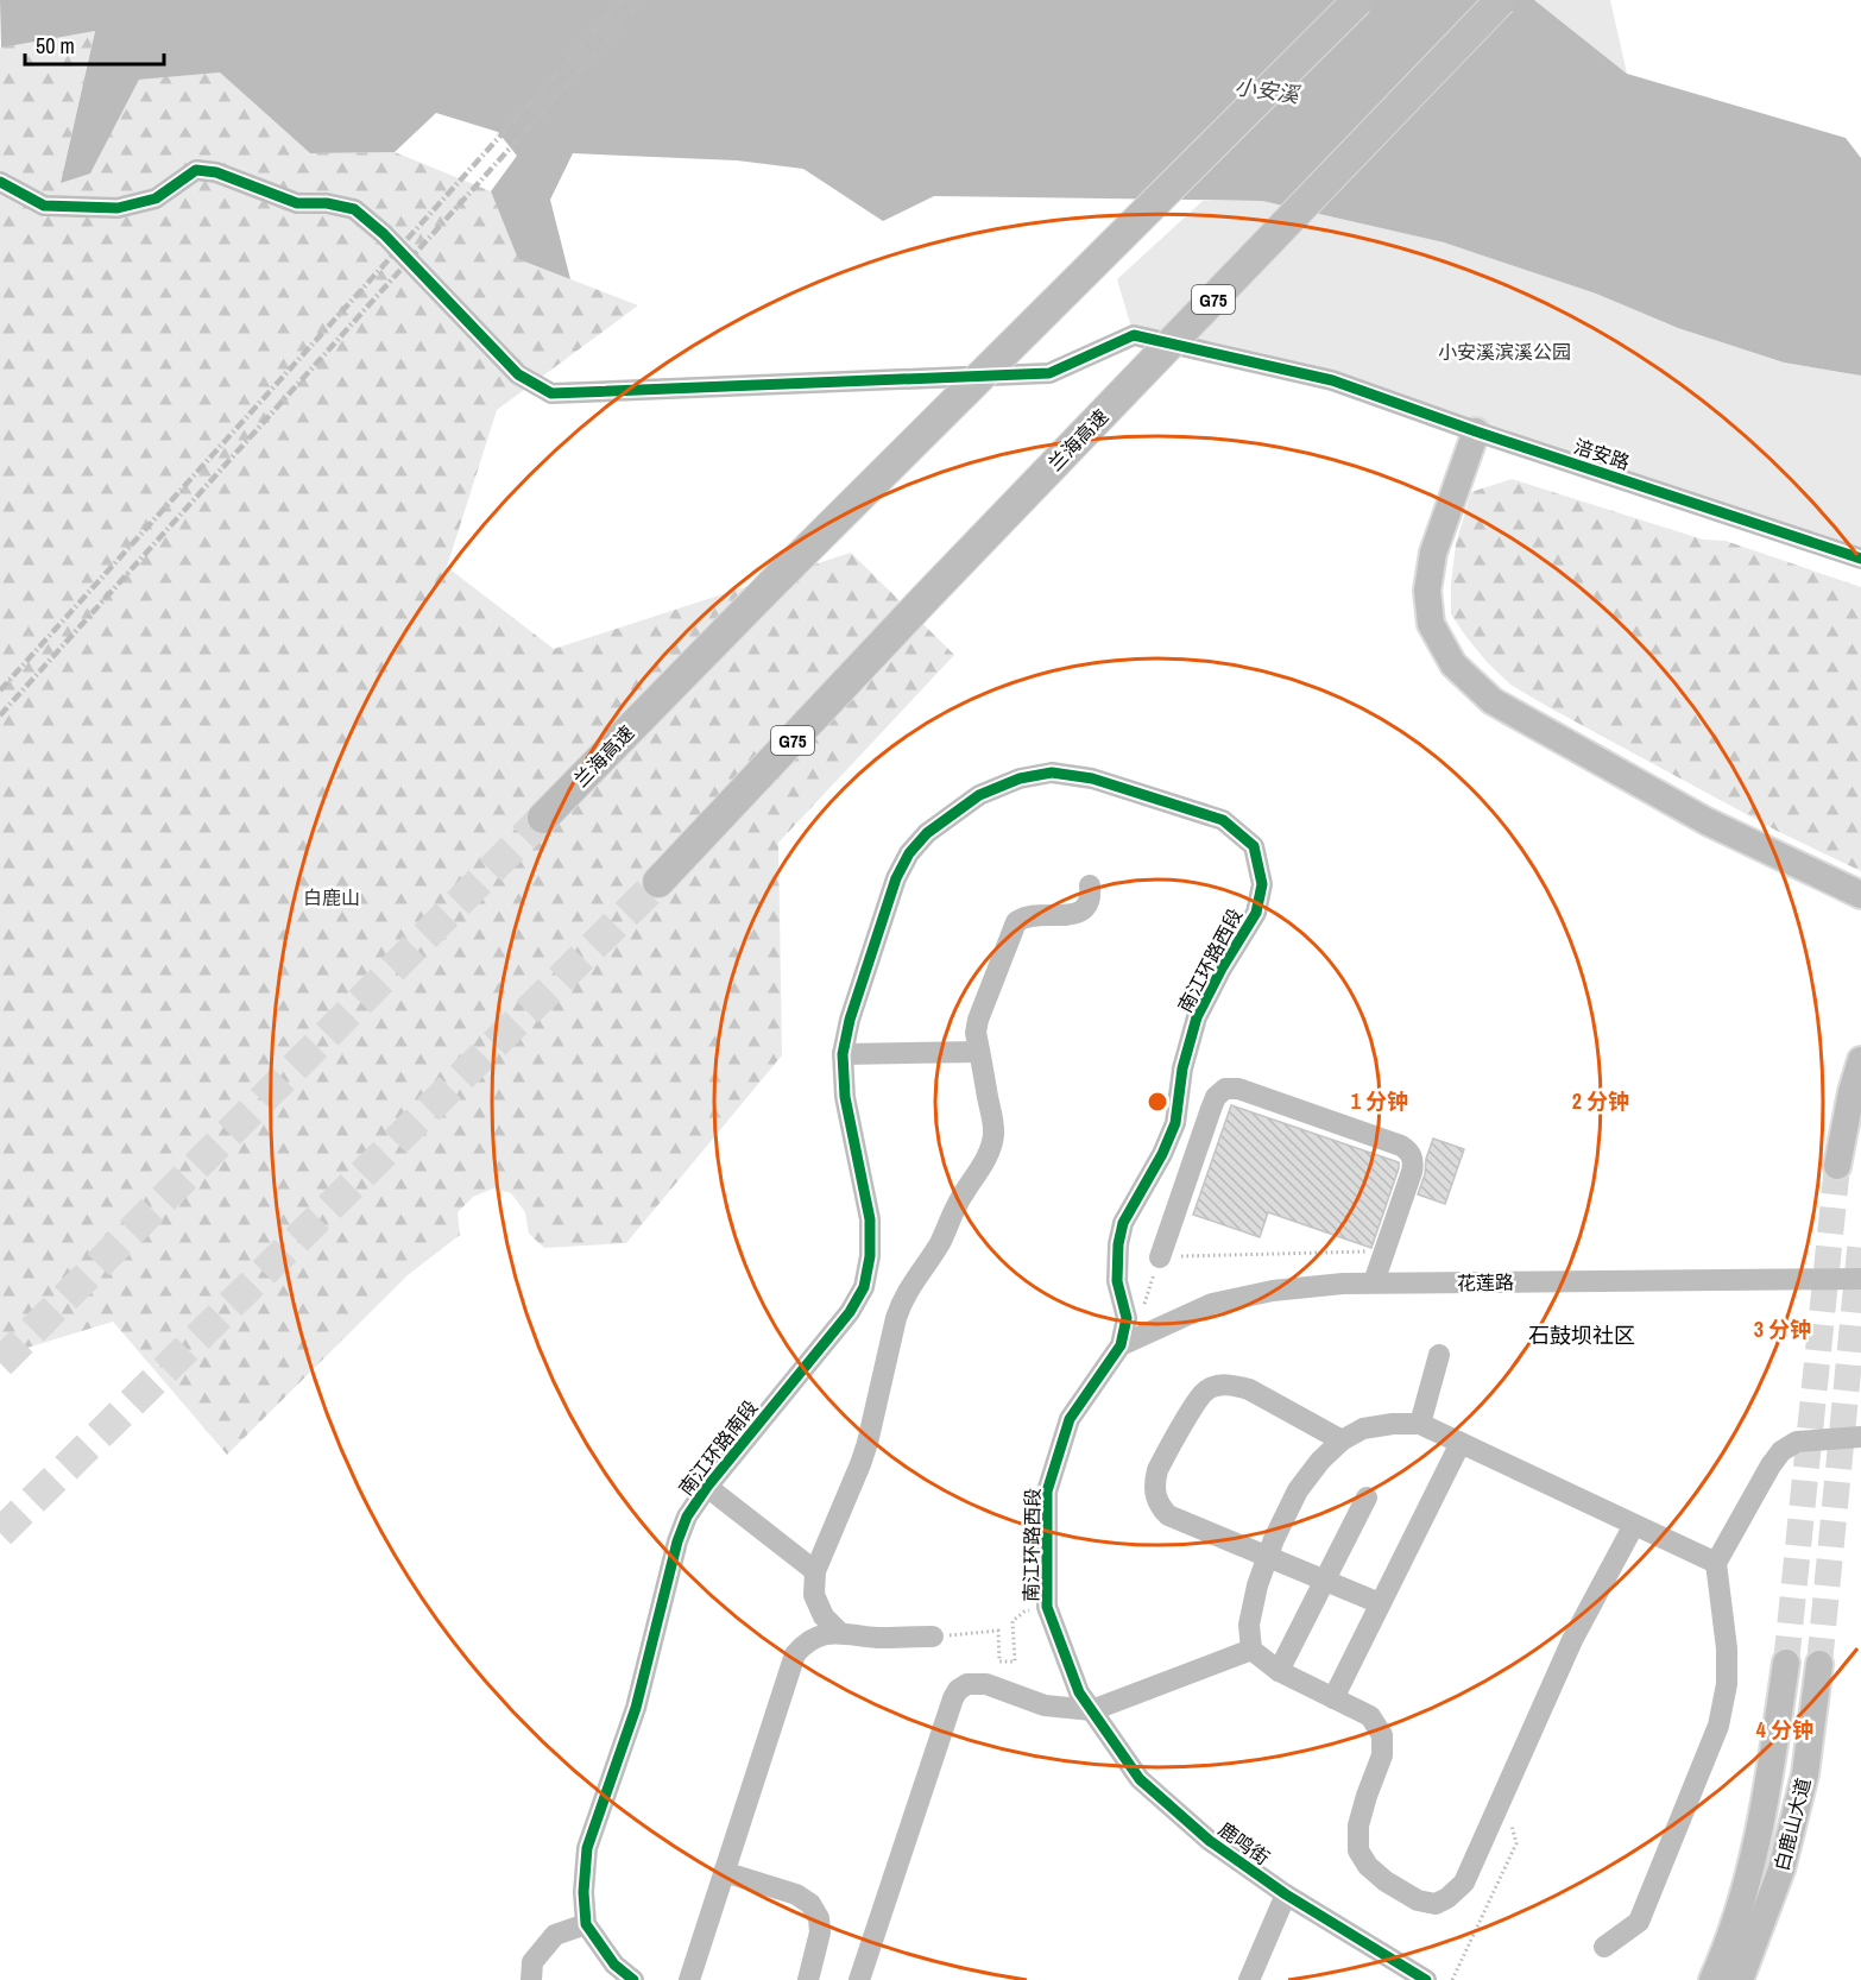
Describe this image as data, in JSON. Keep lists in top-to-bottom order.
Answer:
{
  "streets": {
    "highway": ["G75", "兰海高速"],
    "main road": ["白鹿山大道"],
    "street": [
      "涪安路",
      "南江环路西段",
      "花莲路",
      "南江环路南段",
      "鹿鸣街"
    ]
  },
  "crossings": [
    ["南江环路西段", "花莲路"],
    ["南江环路西段", "南江环路南段"],
    ["南江环路西段", "鹿鸣街"]
  ],
  "districts": ["石鼓坝社区"],
  "water": ["小安溪"],
  "parks": ["小安溪滨溪公园", "白鹿山"],
  "scale_bar": "50 m",
  "rings": [
    "1 分钟",
    "2 分钟",
    "3 分钟",
    "4 分钟"
  ]
}
